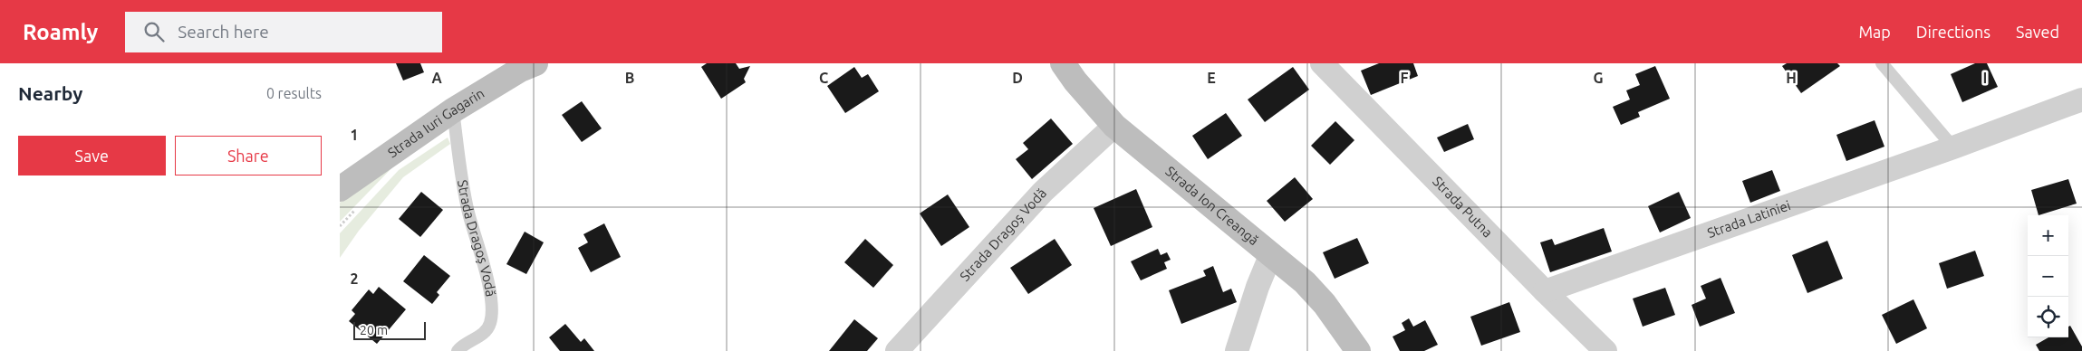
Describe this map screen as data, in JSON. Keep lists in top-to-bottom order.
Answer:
{
  "streets": {
    "street": [
      "Strada Iuri Gagarin",
      "Strada Ion Creangă",
      "Strada Putna",
      "Strada Latiniei",
      "Strada Dragoș Vodă"
    ]
  },
  "crossings": [
    ["Strada Iuri Gagarin", "Strada Dragoș Vodă"],
    ["Strada Ion Creangă", "Strada Dragoș Vodă"],
    ["Strada Putna", "Strada Latiniei"]
  ],
  "scale_bar": "20 m",
  "page": {
    "header": "Roamly",
    "search": "Search here",
    "nav": ["Map", "Directions", "Saved"],
    "heading": ["Nearby", "0 results"],
    "buttons": ["Save", "Share"],
    "map_buttons": ["+", "−"],
    "scale": "20 m"
  },
  "grid": {
    "columns": [
      "A",
      "B",
      "C",
      "D",
      "E",
      "F",
      "G",
      "H",
      "I"
    ],
    "rows": ["1", "2"]
  }
}
